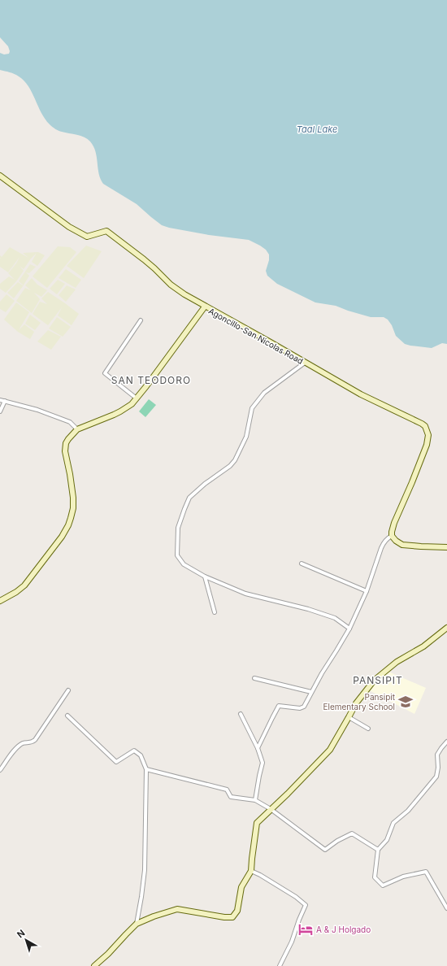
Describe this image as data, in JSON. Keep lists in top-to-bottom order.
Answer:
{
  "streets": {
    "main road": ["Agoncillo-San Nicolas Road"]
  },
  "districts": ["SAN TEODORO", "PANSIPIT"],
  "water": ["Taal Lake"],
  "places": {
    "school or university": ["Pansipit Elementary School"],
    "hotel": ["A & J Holgado"]
  },
  "north": "top left"
}
